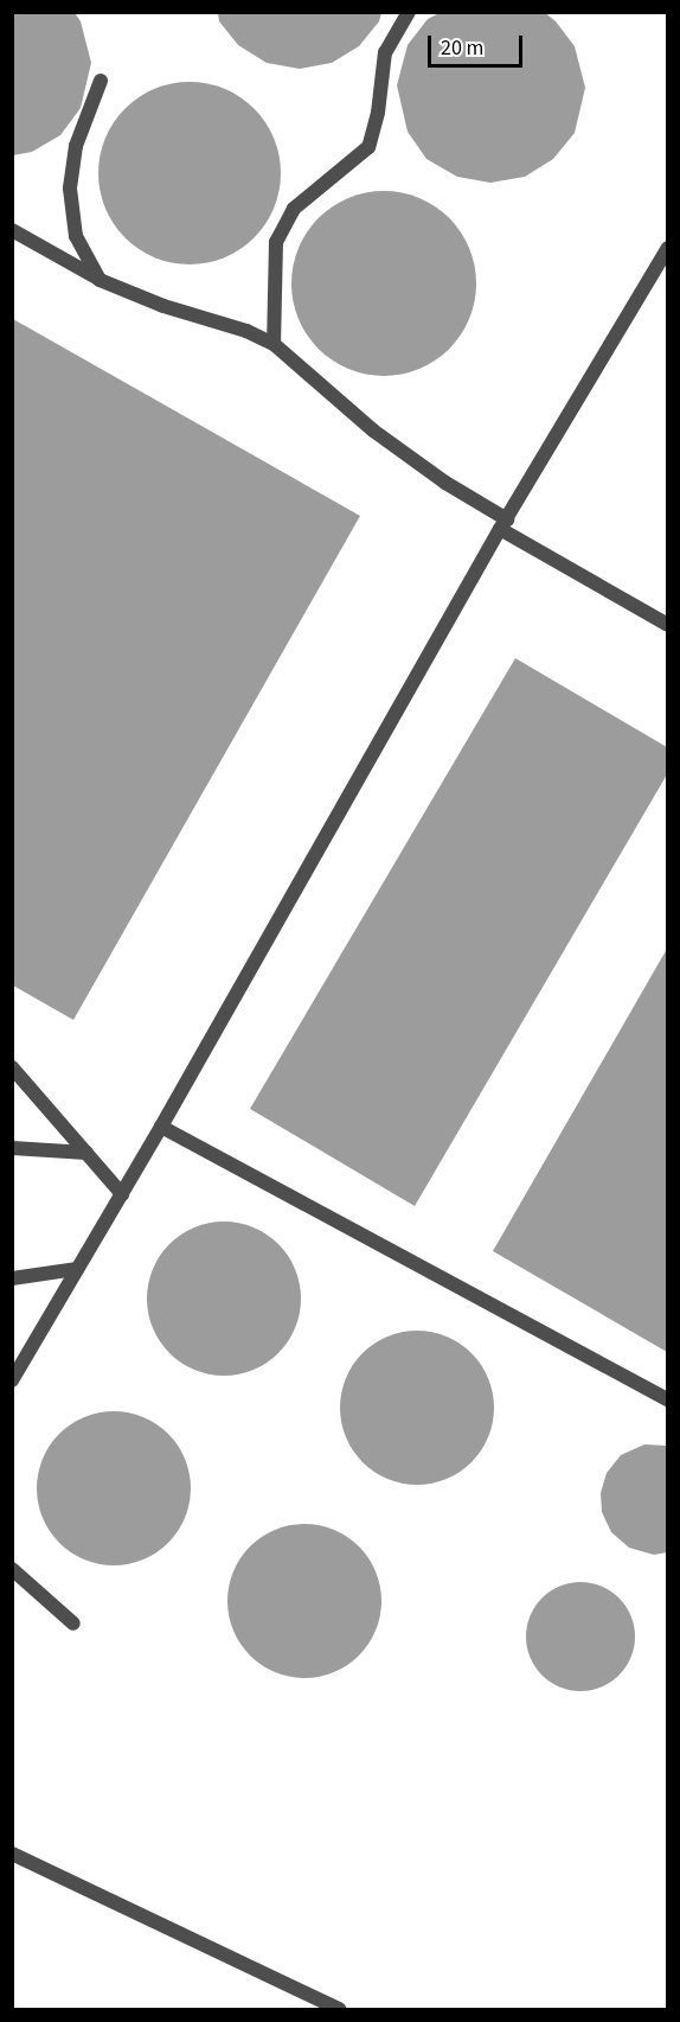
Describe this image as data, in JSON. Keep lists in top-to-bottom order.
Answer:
{
  "scale_bar": "20 m"
}
